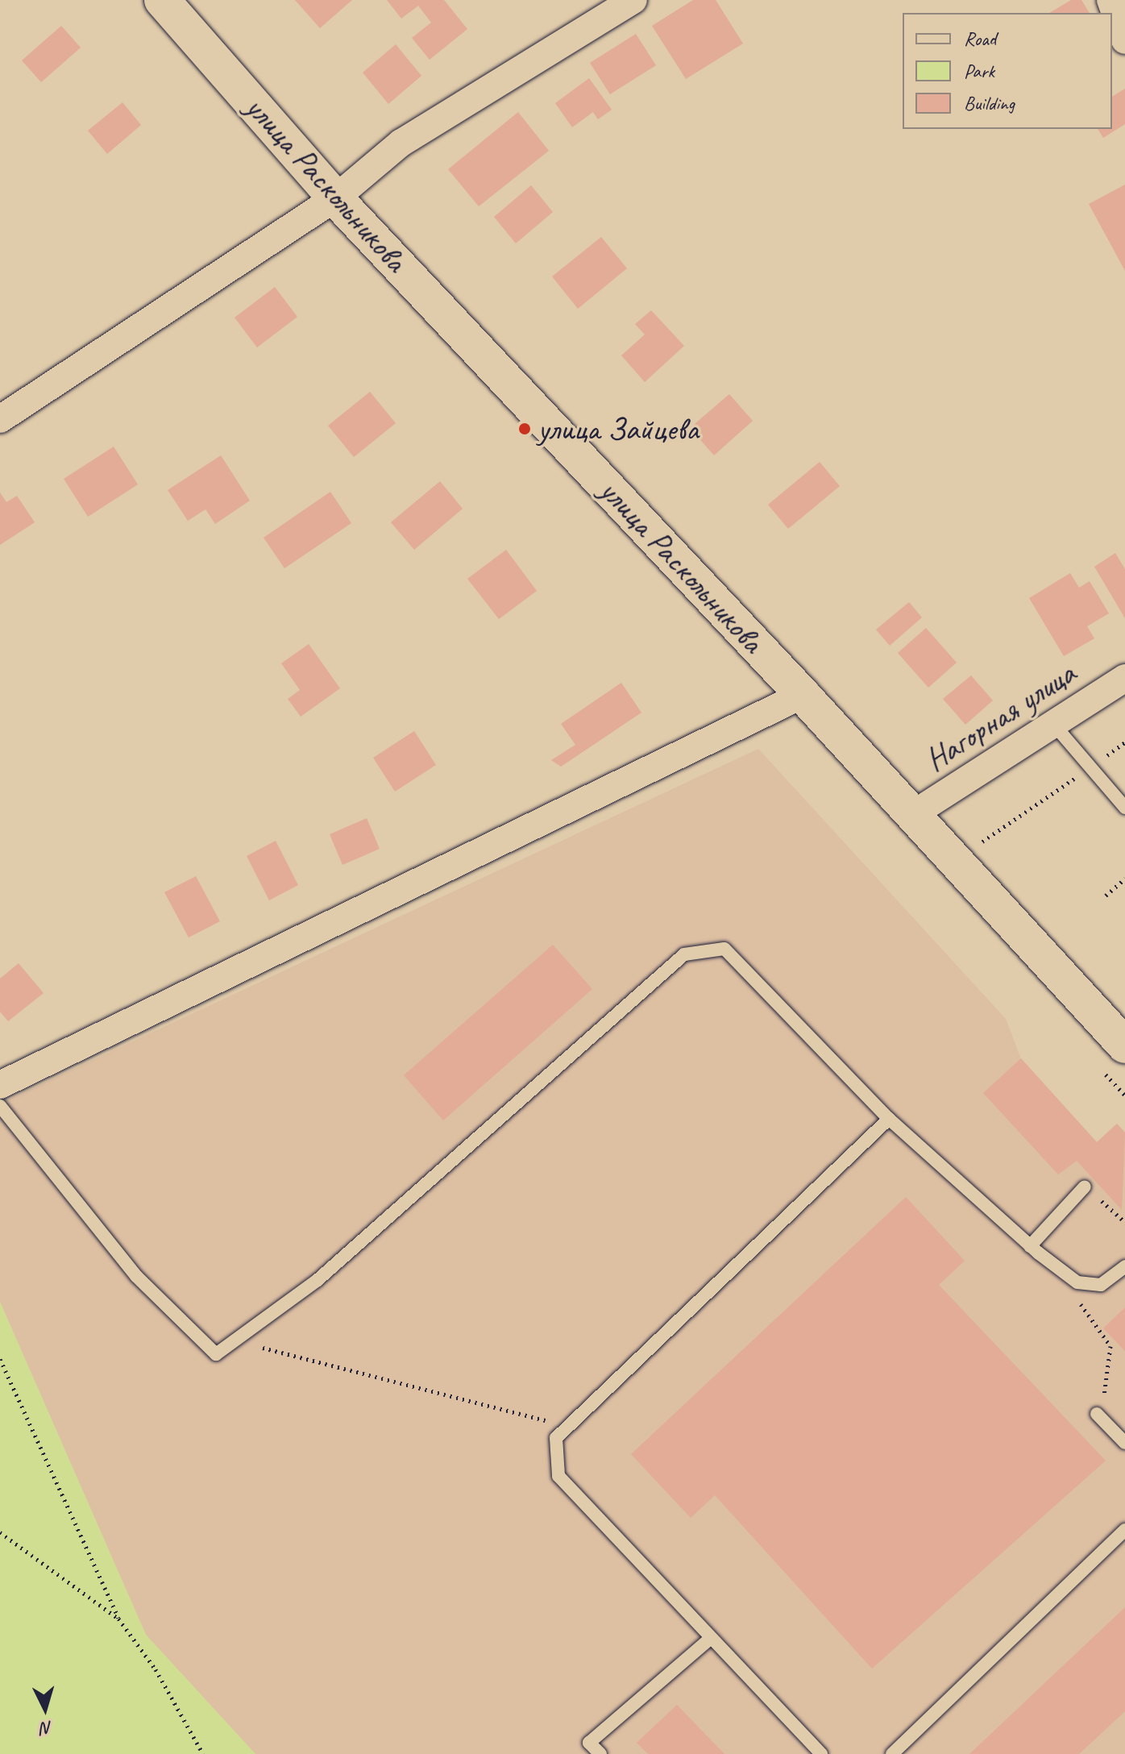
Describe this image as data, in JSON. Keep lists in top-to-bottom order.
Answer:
{
  "streets": {
    "main road": ["улица Раскольникова"],
    "street": ["Нагорная улица"]
  },
  "crossings": [
    ["улица Раскольникова", "Нагорная улица"]
  ],
  "places": ["улица Зайцева"],
  "legend": ["Road", "Park", "Building"],
  "north": "bottom"
}
